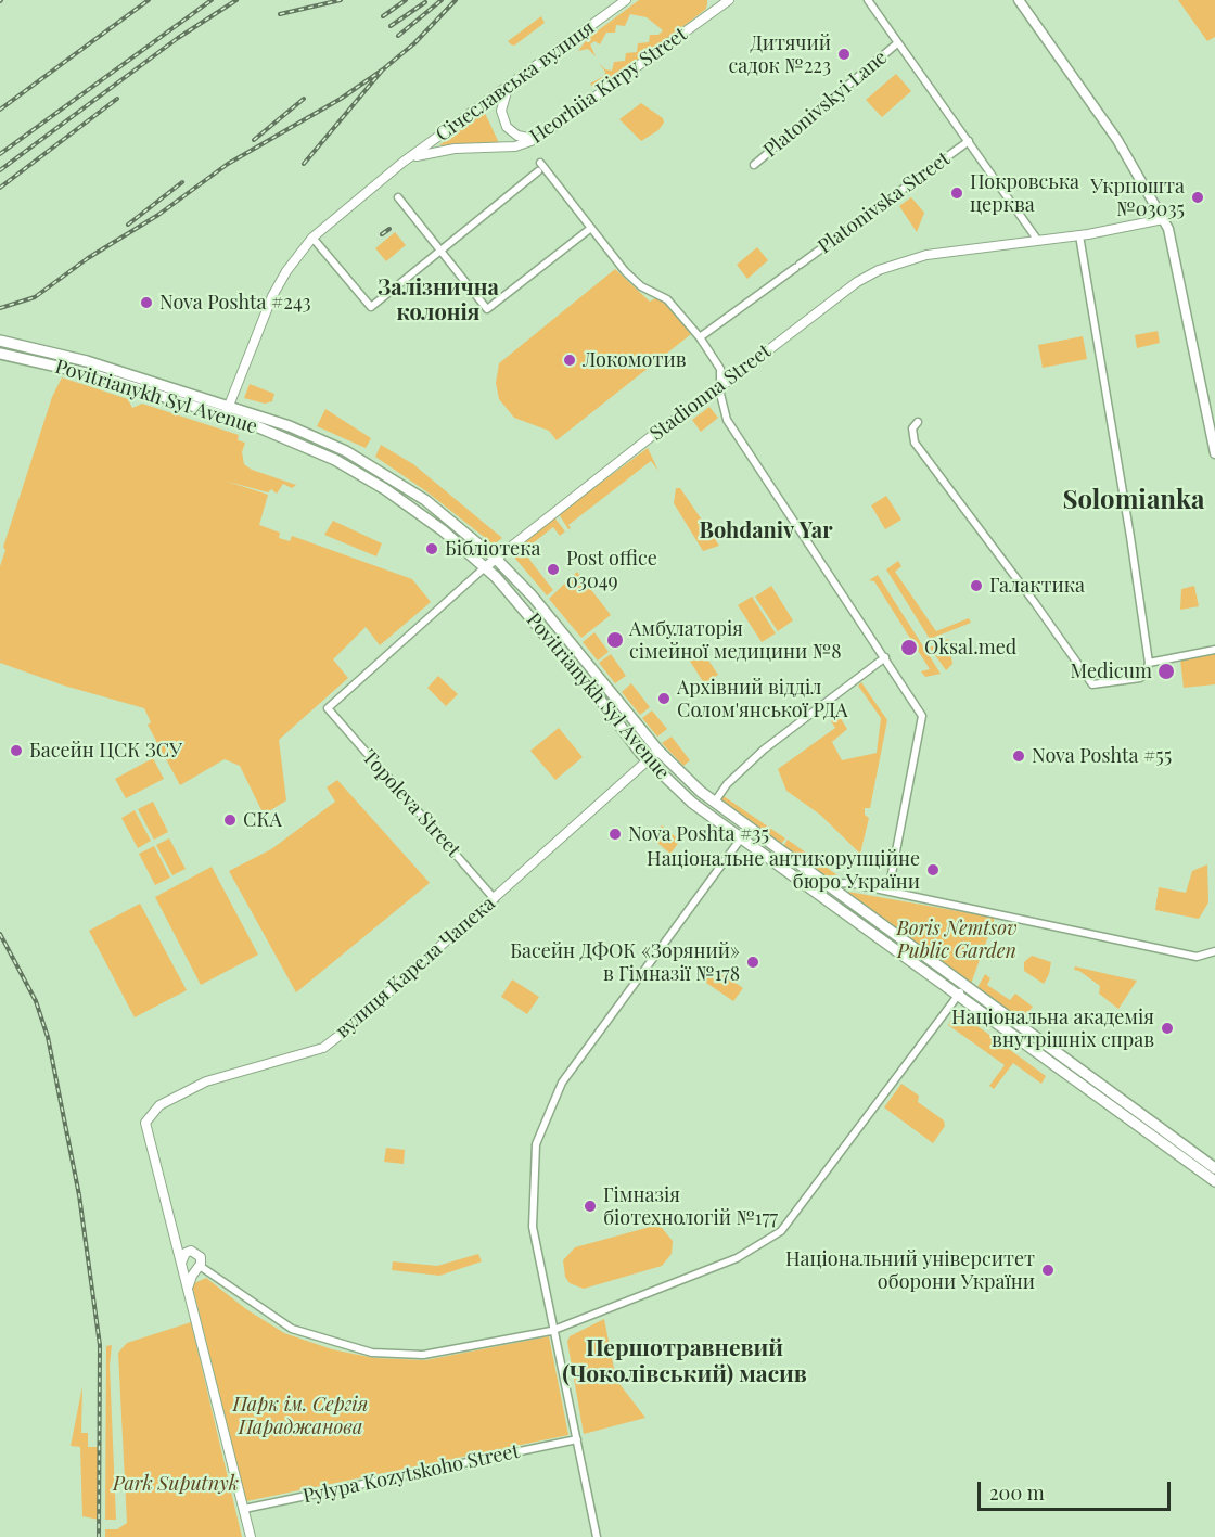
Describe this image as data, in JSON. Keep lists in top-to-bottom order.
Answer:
{
  "streets": {
    "main road": ["Povitrianykh Syl Avenue"],
    "street": [
      "Січеславська вулиця",
      "Heorhiia Kirpy Street",
      "Platonivskyi Lane",
      "Platonivska Street",
      "Stadionna Street",
      "Topoleva Street",
      "вулиця Карела Чапека",
      "Pylypa Kozytskoho Street"
    ]
  },
  "crossings": [
    ["Січеславська вулиця", "Heorhiia Kirpy Street"],
    ["Січеславська вулиця", "Povitrianykh Syl Avenue"],
    ["Stadionna Street", "Povitrianykh Syl Avenue"],
    ["Stadionna Street", "Topoleva Street"],
    ["Povitrianykh Syl Avenue", "вулиця Карела Чапека"],
    ["Topoleva Street", "вулиця Карела Чапека"]
  ],
  "districts": [
    "Залізнична колонія",
    "Solomianka",
    "Bohdaniv Yar",
    "Першотравневий (Чоколівський) масив"
  ],
  "parks": ["Boris Nemtsov Public Garden", "Парк ім. Сергія Параджанова", "Park Suputnyk"],
  "places": [
    "Дитячий садок №223",
    "Покровська церква",
    "Укрпошта №03035",
    "Nova Poshta #243",
    "Локомотив",
    "Бібліотека",
    "Post office 03049",
    "Галактика",
    "Амбулаторія сімейної медицини №8",
    "Oksal.med",
    "Medicum",
    "Архівний відділ Солом'янської РДА",
    "Басейн ЦСК ЗСУ",
    "Nova Poshta #55",
    "СКА",
    "Nova Poshta #35",
    "Національне антикорупційне бюро України",
    "Басейн ДФОК «Зоряний» в Гімназії №178",
    "Національна академія внутрішніх справ",
    "Гімназія біотехнологій №177",
    "Національний університет оборони України"
  ],
  "scale_bar": "200 m"
}
